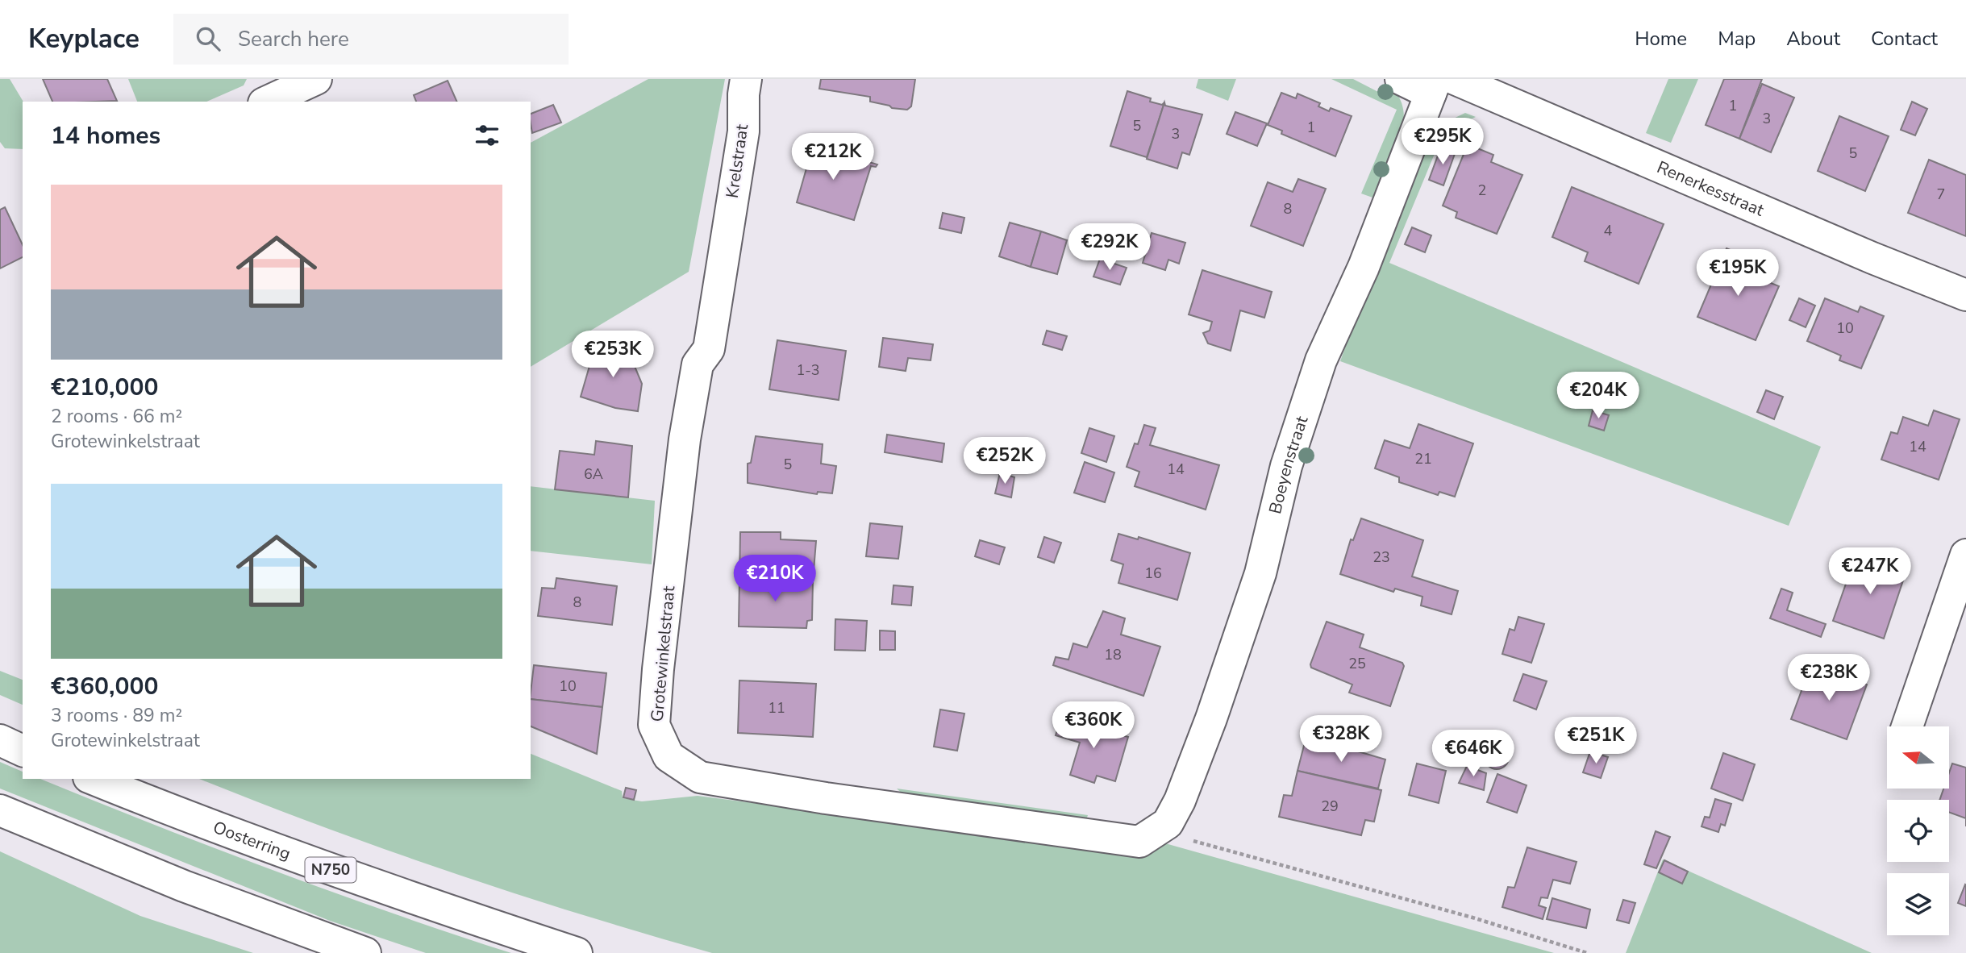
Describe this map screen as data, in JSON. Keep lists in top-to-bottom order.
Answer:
{
  "streets": {
    "street": [
      "Krelstraat",
      "Renerkesstraat",
      "Boeyenstraat",
      "Grotewinkelstraat",
      "Oosterring",
      "N750"
    ]
  },
  "crossings": [
    ["Krelstraat", "Grotewinkelstraat"],
    ["Renerkesstraat", "Boeyenstraat"],
    ["Boeyenstraat", "Grotewinkelstraat"]
  ],
  "house_numbers": [
    "1",
    "3",
    "5",
    "1",
    "3",
    "5",
    "2",
    "7",
    "8",
    "4",
    "10",
    "1-3",
    "14",
    "21",
    "5",
    "14",
    "6A",
    "23",
    "16",
    "8",
    "18",
    "25",
    "10",
    "11",
    "29"
  ],
  "north": "left",
  "page": {
    "header": "Keyplace",
    "search": "Search here",
    "nav": [
      "Home",
      "Map",
      "About",
      "Contact"
    ],
    "heading": "14 homes",
    "price": [
      "€295K",
      "€212K",
      "€292K",
      "€195K",
      "€253K",
      "€204K",
      "€252K",
      "€247K",
      "€210K",
      "€238K",
      "€360K",
      "€328K",
      "€251K",
      "€646K"
    ],
    "list": [
      {
        "name": "€210,000",
        "note": "2 rooms · 66 m² · Grotewinkelstraat"
      },
      {
        "name": "€360,000",
        "note": "3 rooms · 89 m² · Grotewinkelstraat"
      }
    ]
  }
}
